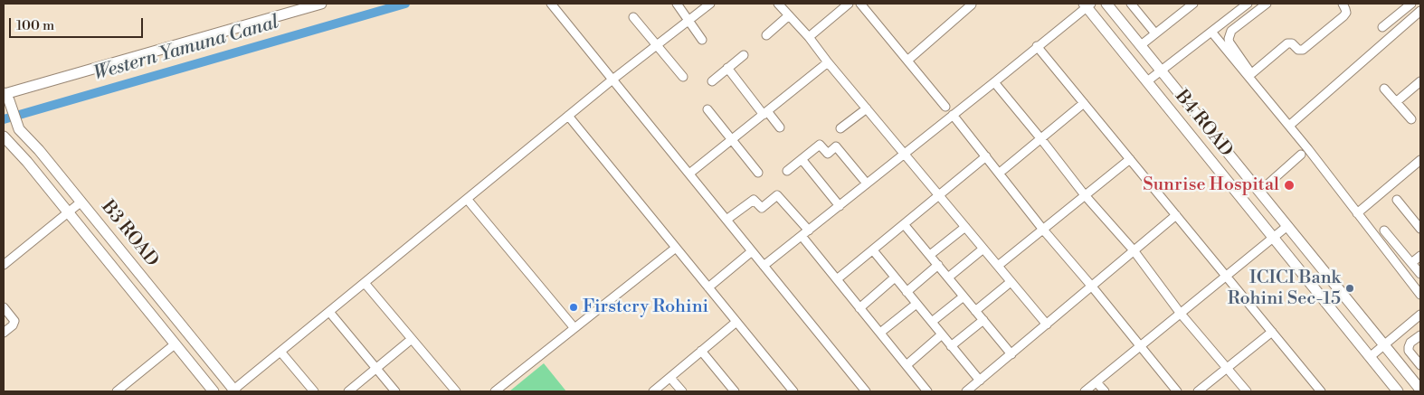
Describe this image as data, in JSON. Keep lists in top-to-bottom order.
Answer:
{
  "streets": {
    "street": ["B4 ROAD", "B3 ROAD"]
  },
  "water": ["Western Yamuna Canal"],
  "places": ["Sunrise Hospital", "ICICI Bank Rohini Sec-15", "Firstcry Rohini"],
  "scale_bar": "100 m"
}
